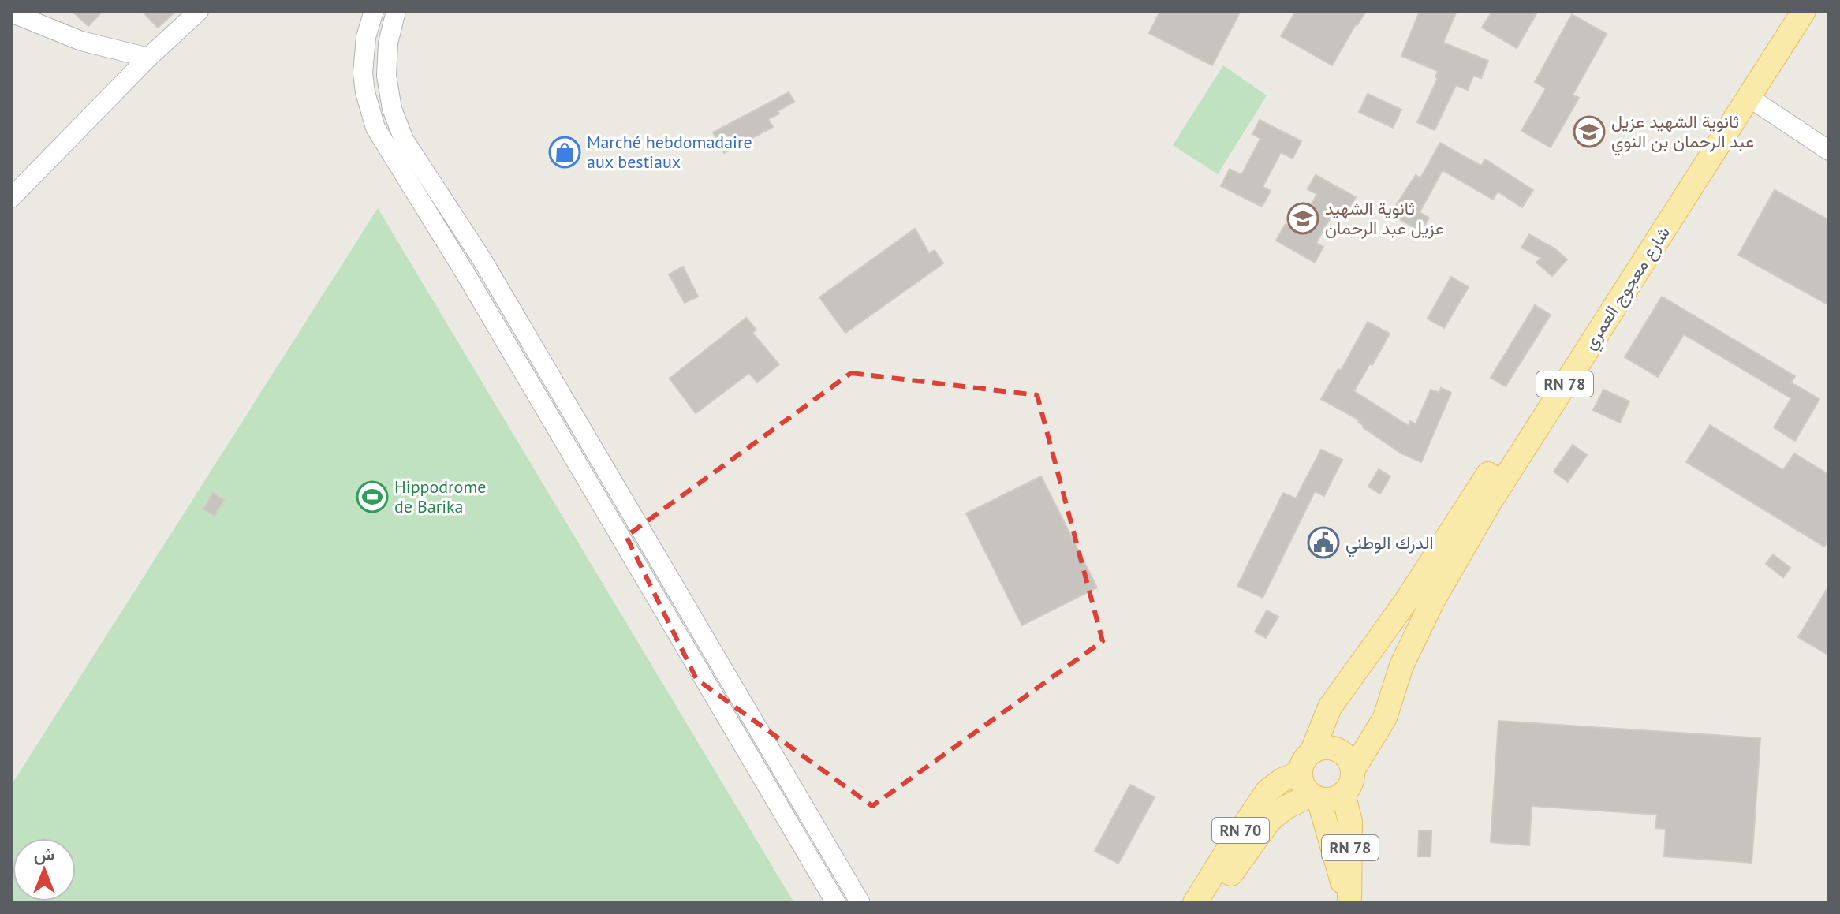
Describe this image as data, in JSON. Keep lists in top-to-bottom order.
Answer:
{
  "streets": {
    "main road": ["شارع معجوج العمري", "RN 78", "RN 70"]
  },
  "crossings": [
    ["شارع معجوج العمري", "RN 78"],
    ["شارع معجوج العمري", "RN 70"],
    ["RN 78", "RN 70"]
  ],
  "places": {
    "school or university": ["ثانوية الشهيد عزيل عبد الرحمان بن النوي", "ثانوية الشهيد عزيل عبد الرحمان"],
    "shop": ["Marché hebdomadaire aux bestiaux"],
    "sports": ["Hippodrome de Barika"],
    "public building": ["الدرك الوطني"]
  },
  "north": "top"
}
